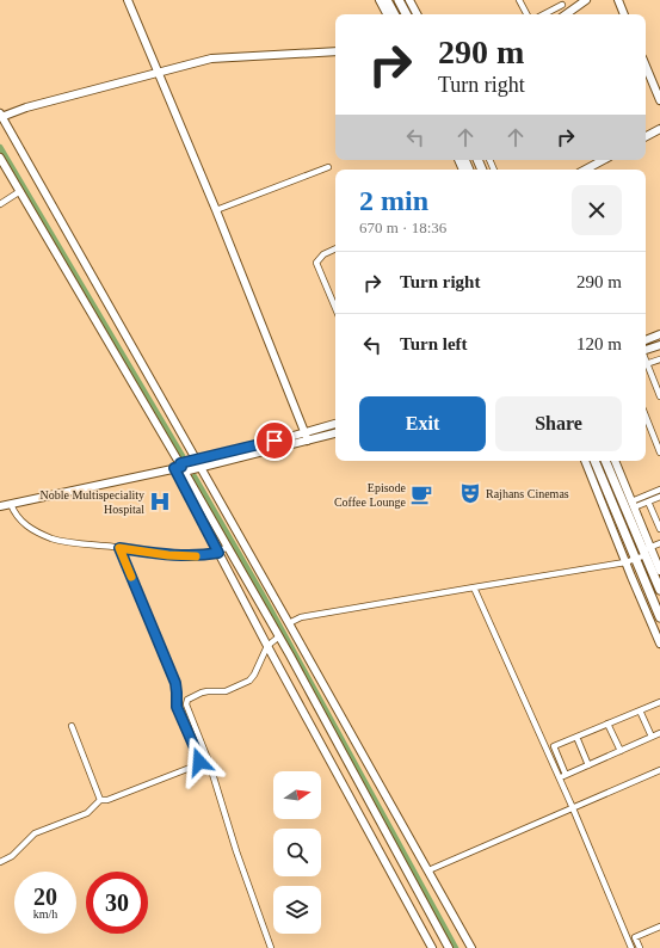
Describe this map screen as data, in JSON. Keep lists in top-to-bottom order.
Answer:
{
  "places": {
    "theatre": ["Rajhans Cinemas"],
    "cafe": ["Episode Coffee Lounge"],
    "hospital": ["Noble Multispeciality Hospital"]
  },
  "north": "right",
  "page": {
    "turn": ["290 m", "Turn right"],
    "heading": ["2 min", "670 m · 18:36"],
    "list": [
      {
        "name": "Turn right",
        "value": "290 m"
      },
      {
        "name": "Turn left",
        "value": "120 m"
      }
    ],
    "buttons": ["Exit", "Share"],
    "speed": "20 km/h",
    "limit": "30"
  }
}
